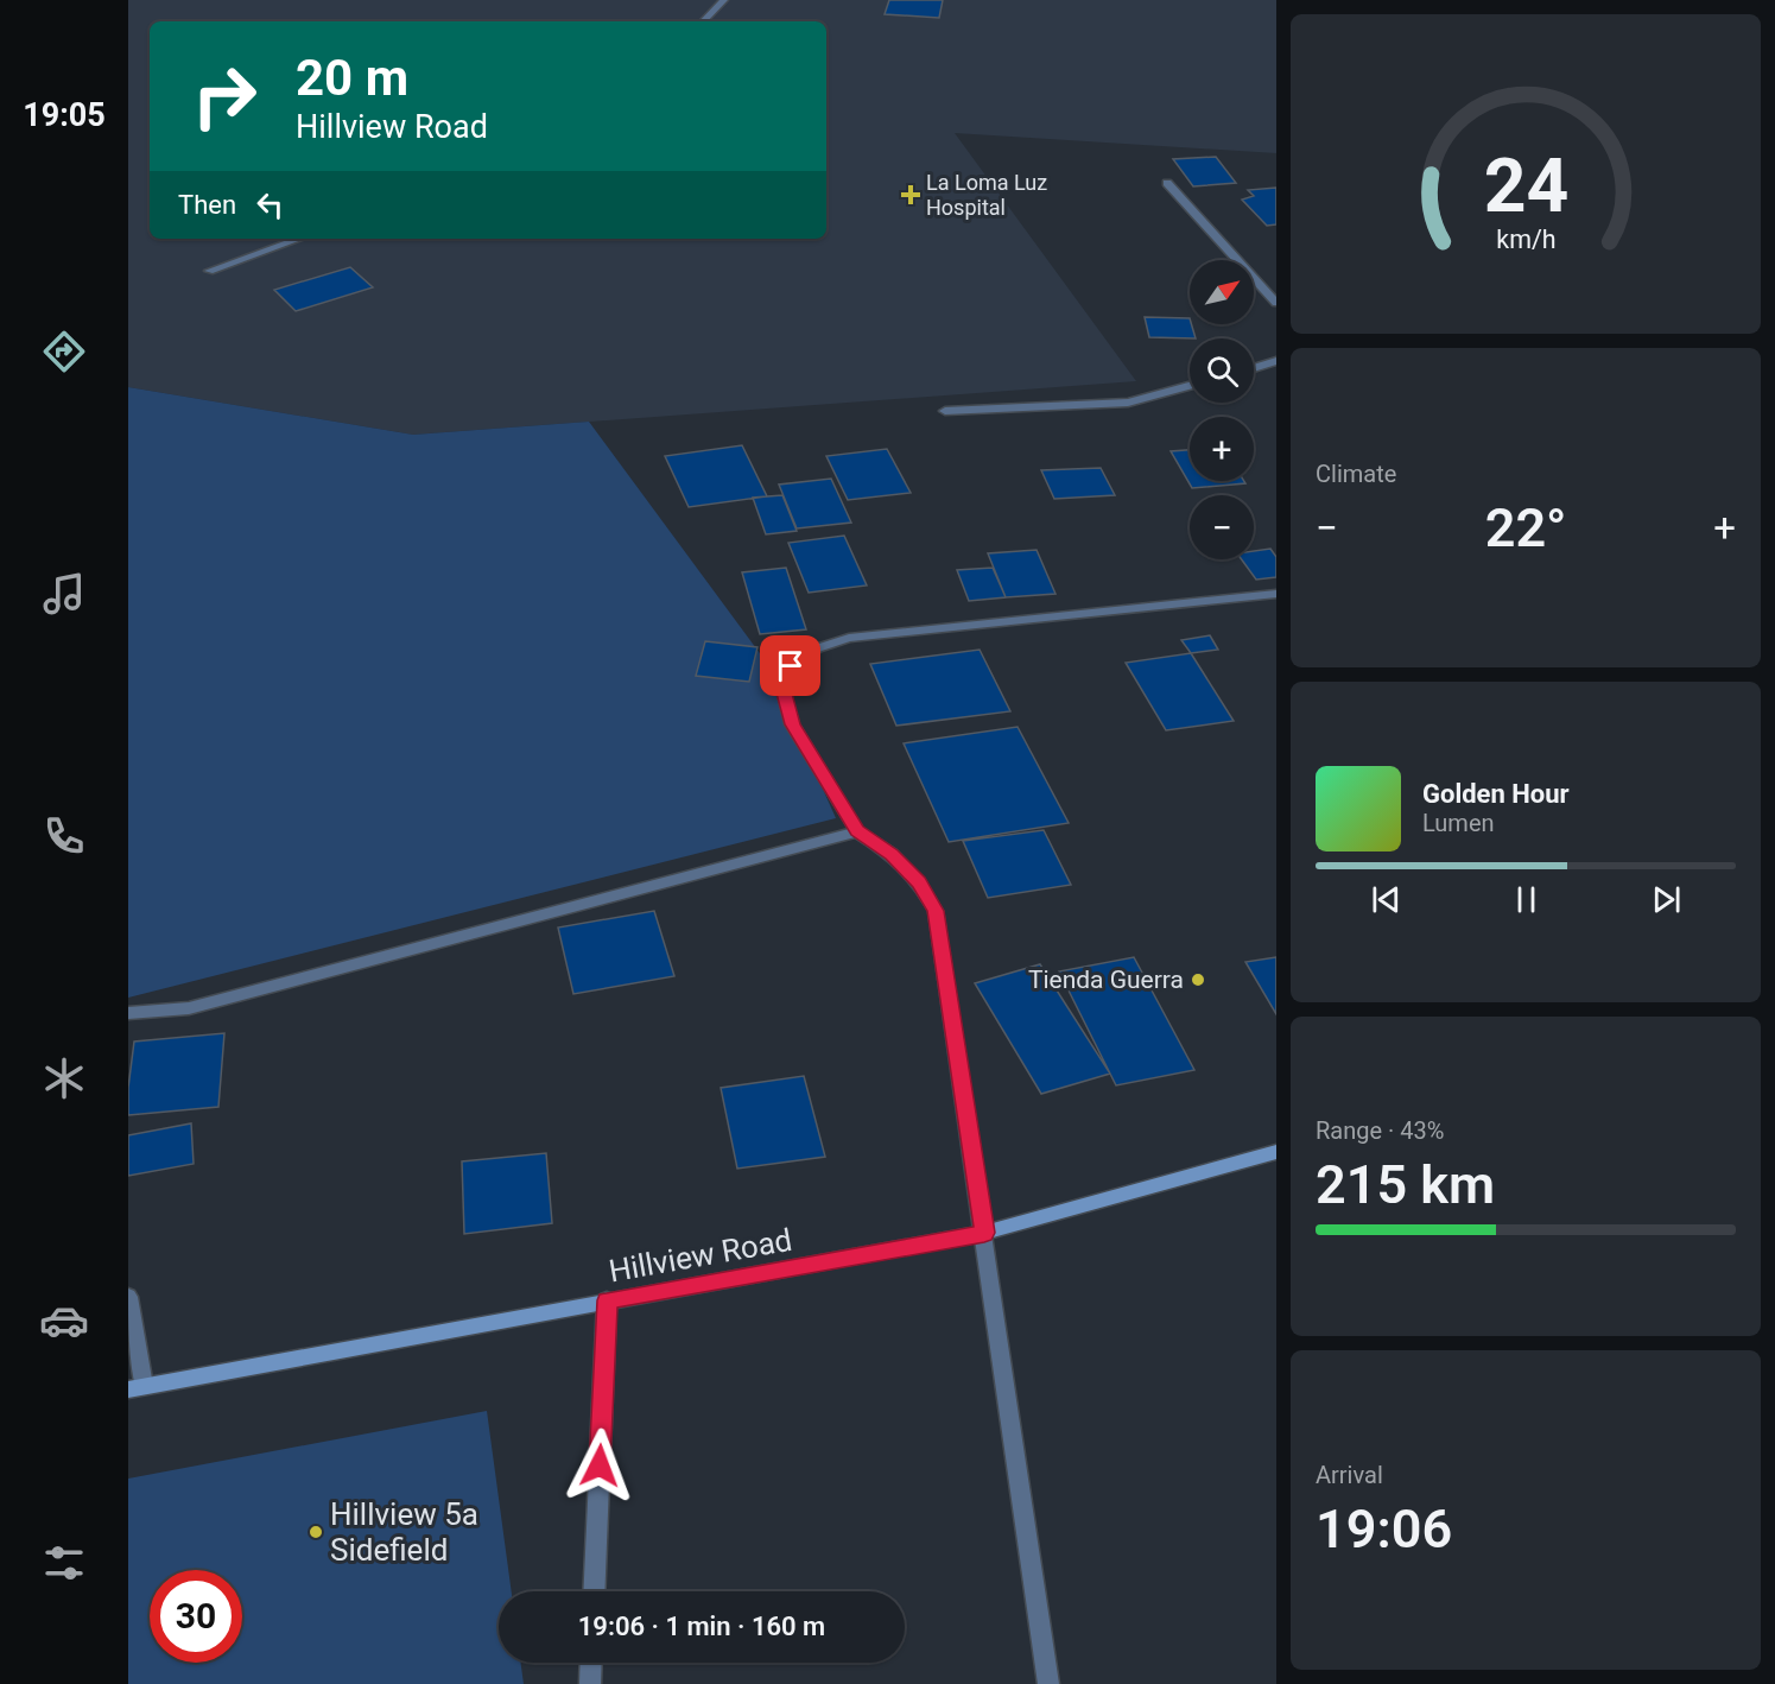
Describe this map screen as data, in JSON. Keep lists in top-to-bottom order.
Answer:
{
  "streets": {
    "street": ["Hillview Road"]
  },
  "places": {
    "health": ["La Loma Luz Hospital"],
    "other": ["Tienda Guerra", "Hillview 5a Sidefield"]
  },
  "north": "top right",
  "page": {
    "tabs": "19:05",
    "turn": ["20 m", "Hillview Road"],
    "then": "Then",
    "map_buttons": ["+", "−"],
    "tile": [
      "Climate",
      ["Range · 43%", "215 km"],
      ["Arrival", "19:06"]
    ],
    "heat": ["−", "22°", "+"],
    "song": ["Golden Hour", "Lumen"],
    "limit": "30",
    "trip": "19:06 · 1 min · 160 m",
    "gauge": ["24", "km/h"]
  }
}
